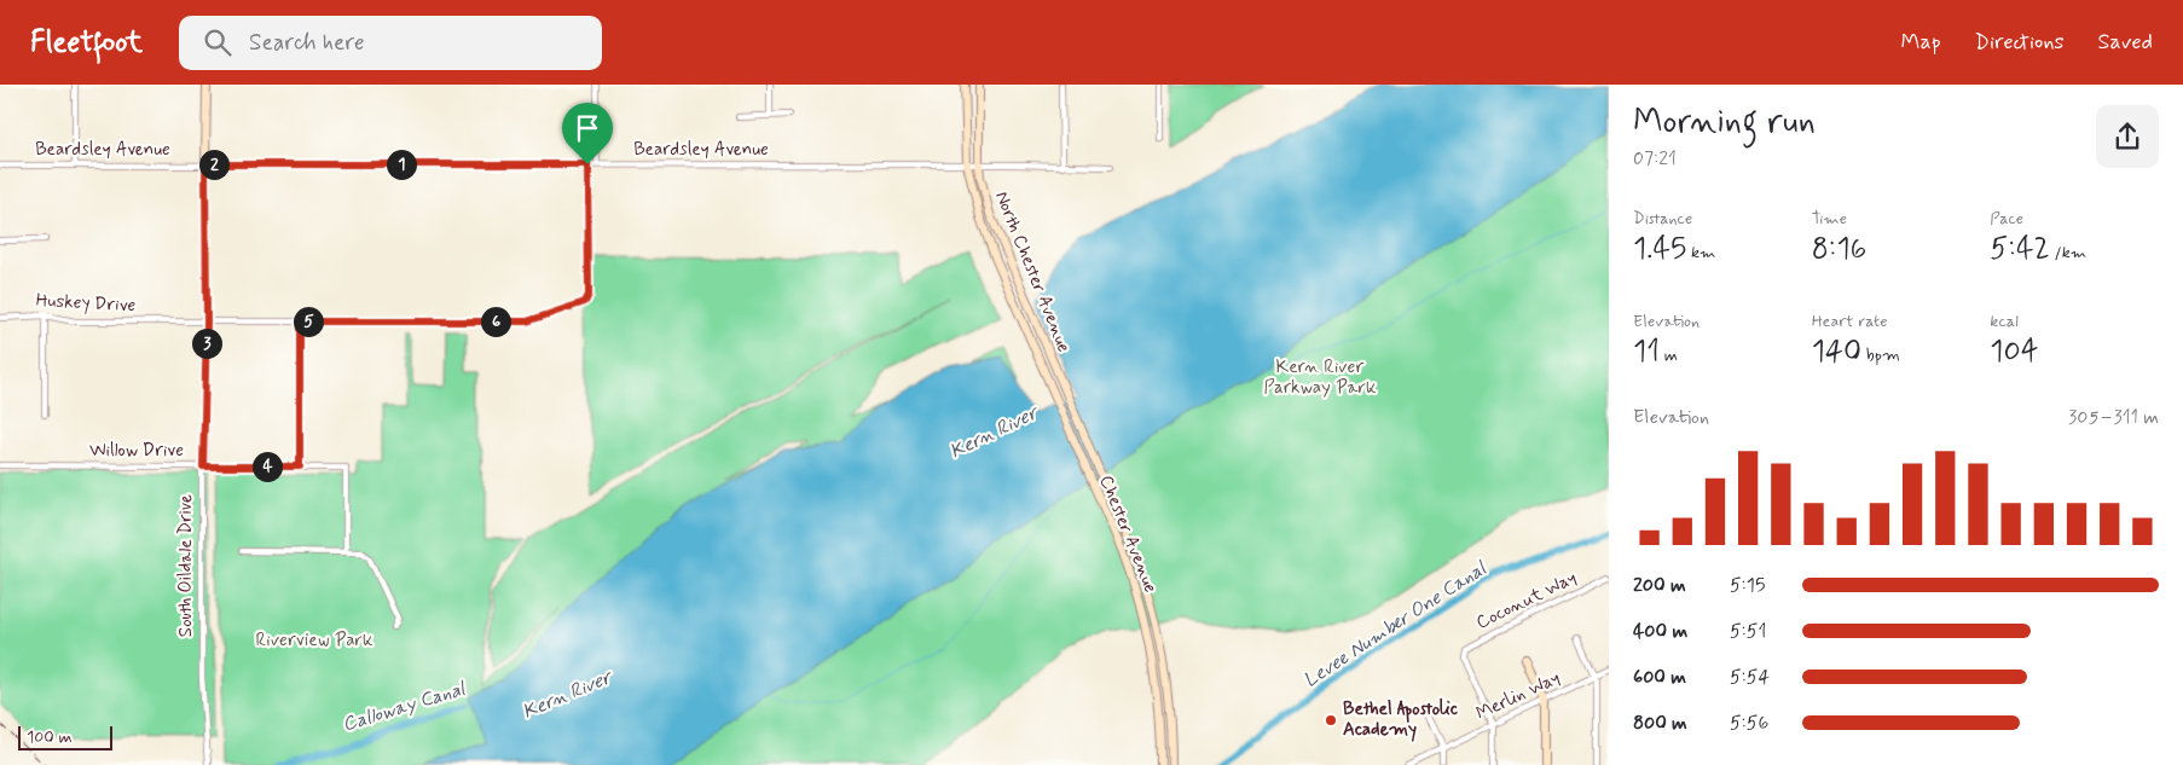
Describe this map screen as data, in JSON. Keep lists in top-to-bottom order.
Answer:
{
  "streets": {
    "main road": ["North Chester Avenue", "Chester Avenue"],
    "street": [
      "Beardsley Avenue",
      "Huskey Drive",
      "Willow Drive",
      "South Oildale Drive",
      "Coconut Way",
      "Merlin Way"
    ]
  },
  "crossings": [
    ["Beardsley Avenue", "North Chester Avenue"],
    ["Beardsley Avenue", "Huskey Drive"],
    ["Beardsley Avenue", "South Oildale Drive"],
    ["North Chester Avenue", "Chester Avenue"],
    ["Huskey Drive", "South Oildale Drive"],
    ["Willow Drive", "South Oildale Drive"],
    ["Coconut Way", "Merlin Way"]
  ],
  "water": ["Kern River", "Levee Number One Canal", "Calloway Canal"],
  "parks": ["Kern River Parkway Park", "Riverview Park"],
  "places": ["Bethel Apostolic Academy"],
  "scale_bar": "100 m",
  "page": {
    "header": "Fleetfoot",
    "search": "Search here",
    "nav": ["Map", "Directions", "Saved"],
    "heading": ["Morning run", "07:21"],
    "pins": [
      "1",
      "2",
      "5",
      "6",
      "3",
      "4"
    ],
    "stats": [
      ["Distance", "1.45 km"],
      ["Time", "8:16"],
      ["Pace", "5:42 /km"],
      ["Elevation", "11 m"],
      ["Heart rate", "140 bpm"],
      ["kcal", "104"]
    ],
    "chart": ["Elevation", "305–311 m"],
    "list": [
      {
        "name": "200 m",
        "note": "5:15"
      },
      {
        "name": "400 m",
        "note": "5:51"
      },
      {
        "name": "600 m",
        "note": "5:54"
      },
      {
        "name": "800 m",
        "note": "5:56"
      }
    ],
    "scale": "100 m"
  }
}
